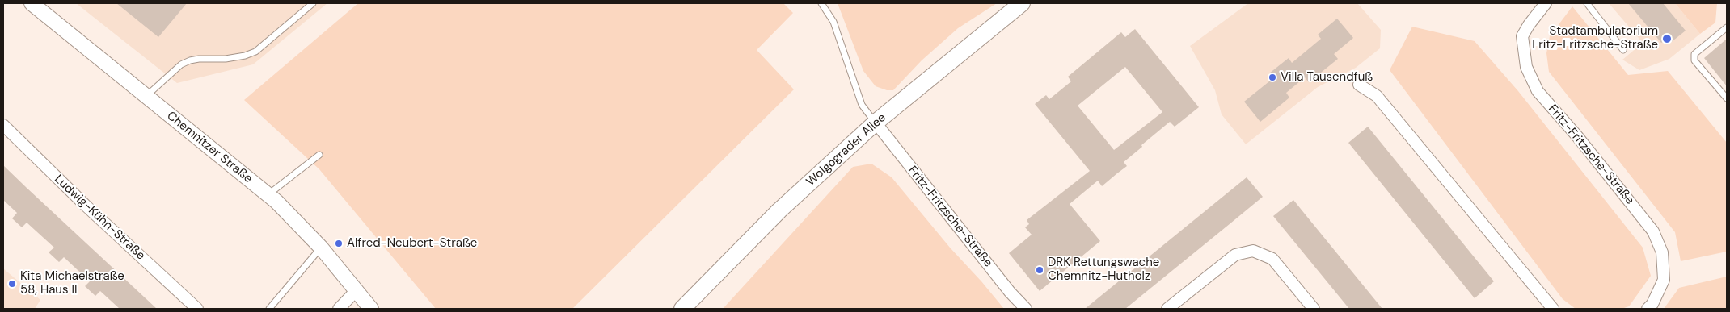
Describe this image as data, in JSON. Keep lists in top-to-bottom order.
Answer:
{
  "streets": {
    "main road": ["Wolgograder Allee"],
    "street": ["Chemnitzer Straße", "Fritz-Fritzsche-Straße", "Ludwig-Kühn-Straße"]
  },
  "crossings": [
    ["Wolgograder Allee", "Fritz-Fritzsche-Straße"]
  ],
  "places": [
    "Stadtambulatorium Fritz-Fritzsche-Straße",
    "Villa Tausendfuß",
    "Alfred-Neubert-Straße",
    "DRK Rettungswache Chemnitz-Hutholz",
    "Kita Michaelstraße 58, Haus II"
  ]
}
